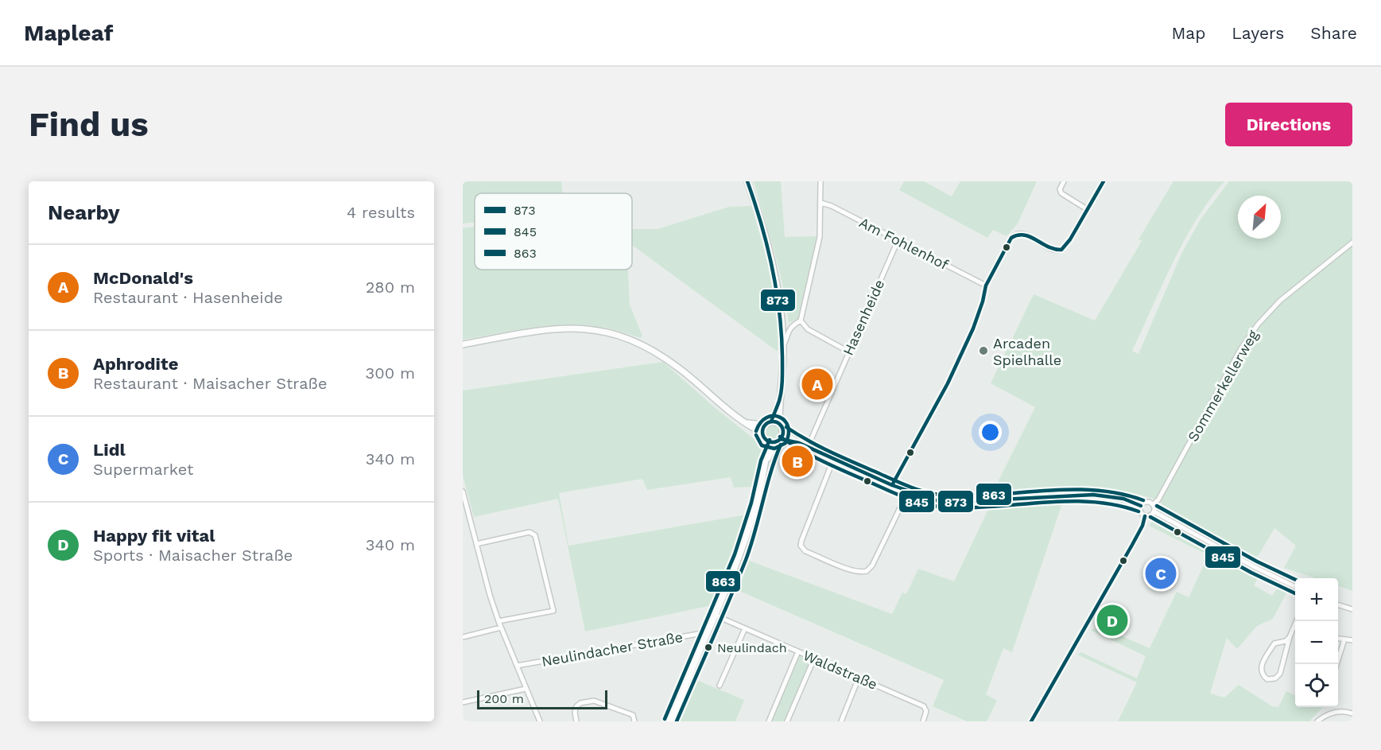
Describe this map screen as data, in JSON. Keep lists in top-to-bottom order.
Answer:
{
  "streets": {
    "street": [
      "Am Fohlenhof",
      "Hasenheide",
      "Sommerkellerweg",
      "Neulindacher Straße",
      "Waldstraße"
    ]
  },
  "crossings": [
    ["Am Fohlenhof", "Hasenheide"]
  ],
  "places": ["Arcaden Spielhalle", "Neulindach"],
  "lines": ["transit line 873", "transit line 845", "transit line 863"],
  "legend": ["873", "845", "863"],
  "scale_bar": "200 m",
  "north": "top right",
  "page": {
    "header": "Mapleaf",
    "nav": ["Map", "Layers", "Share"],
    "buttons": "Directions",
    "title": "Find us",
    "heading": ["Nearby", "4 results"],
    "list": [
      {
        "mark": "A",
        "name": "McDonald's",
        "note": "Restaurant · Hasenheide",
        "value": "280 m"
      },
      {
        "mark": "B",
        "name": "Aphrodite",
        "note": "Restaurant · Maisacher Straße",
        "value": "300 m"
      },
      {
        "mark": "C",
        "name": "Lidl",
        "note": "Supermarket",
        "value": "340 m"
      },
      {
        "mark": "D",
        "name": "Happy fit vital",
        "note": "Sports · Maisacher Straße",
        "value": "340 m"
      }
    ],
    "pins": [
      "A",
      "B",
      "C",
      "D"
    ],
    "map_buttons": ["+", "−"],
    "scale": "200 m"
  }
}
